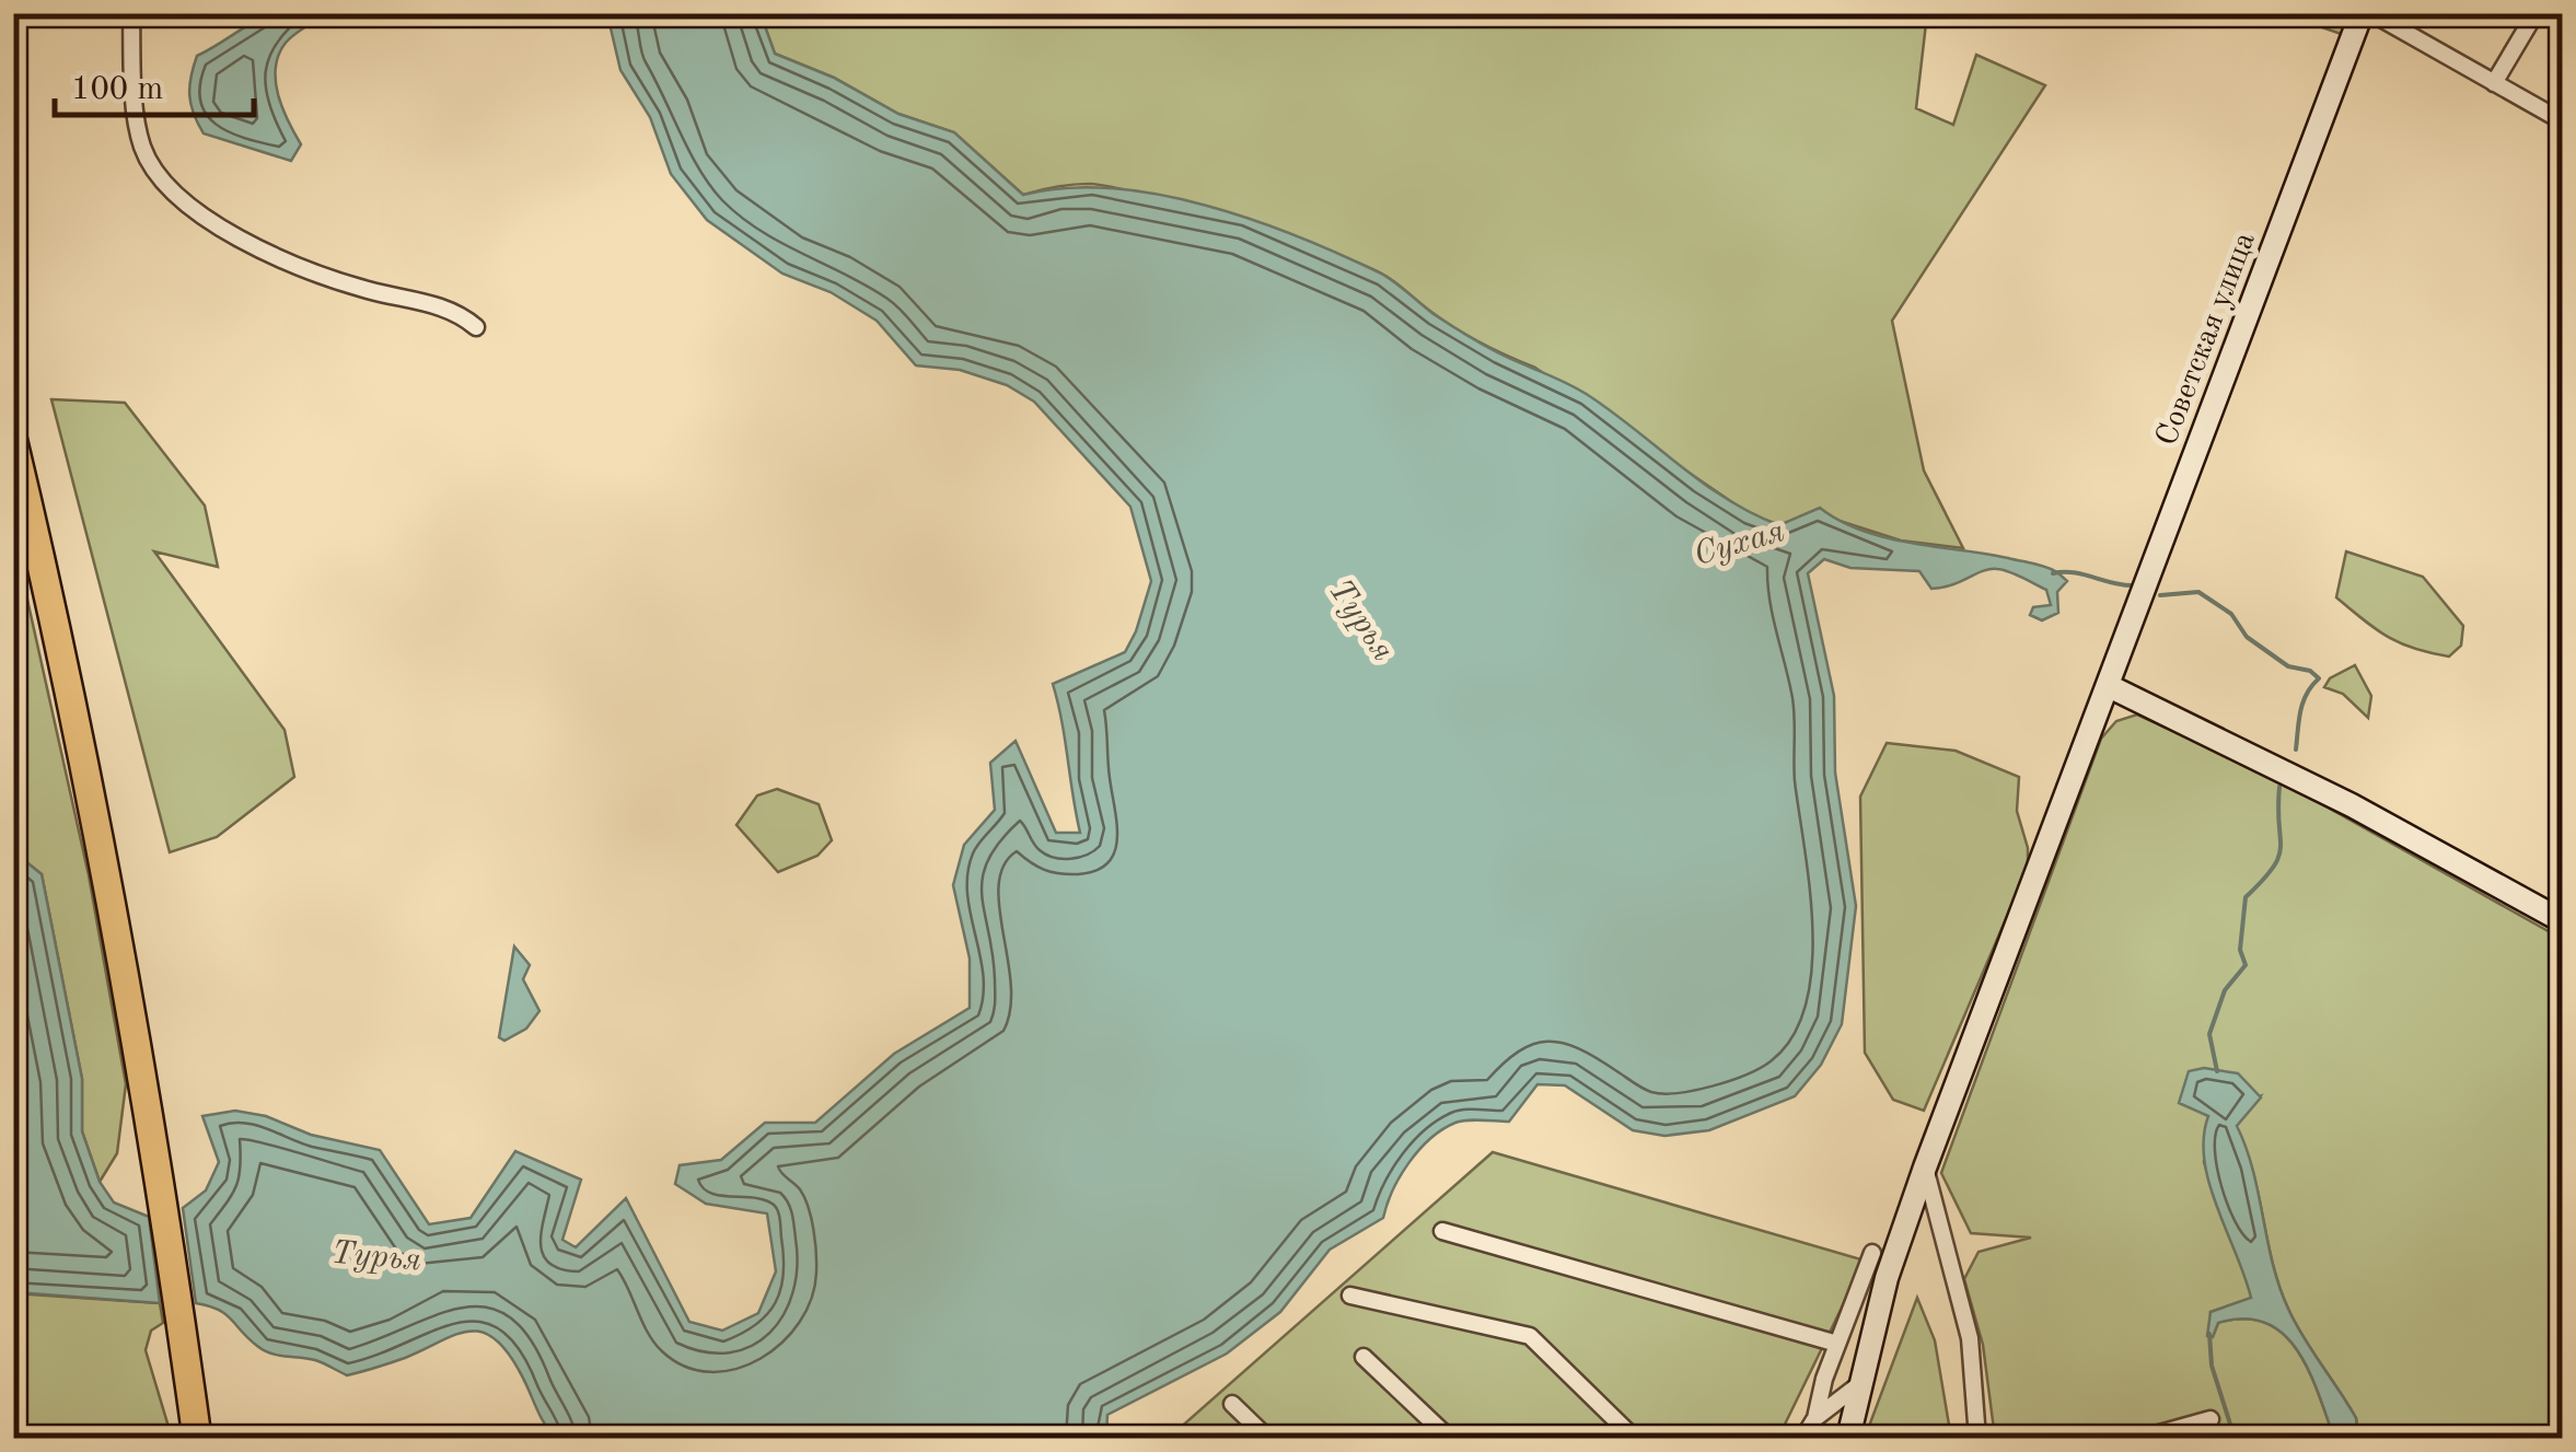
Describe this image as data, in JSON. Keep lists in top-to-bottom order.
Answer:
{
  "streets": {
    "main road": ["Советская улица"]
  },
  "water": ["Сухая", "Турья"],
  "scale_bar": "100 m"
}
